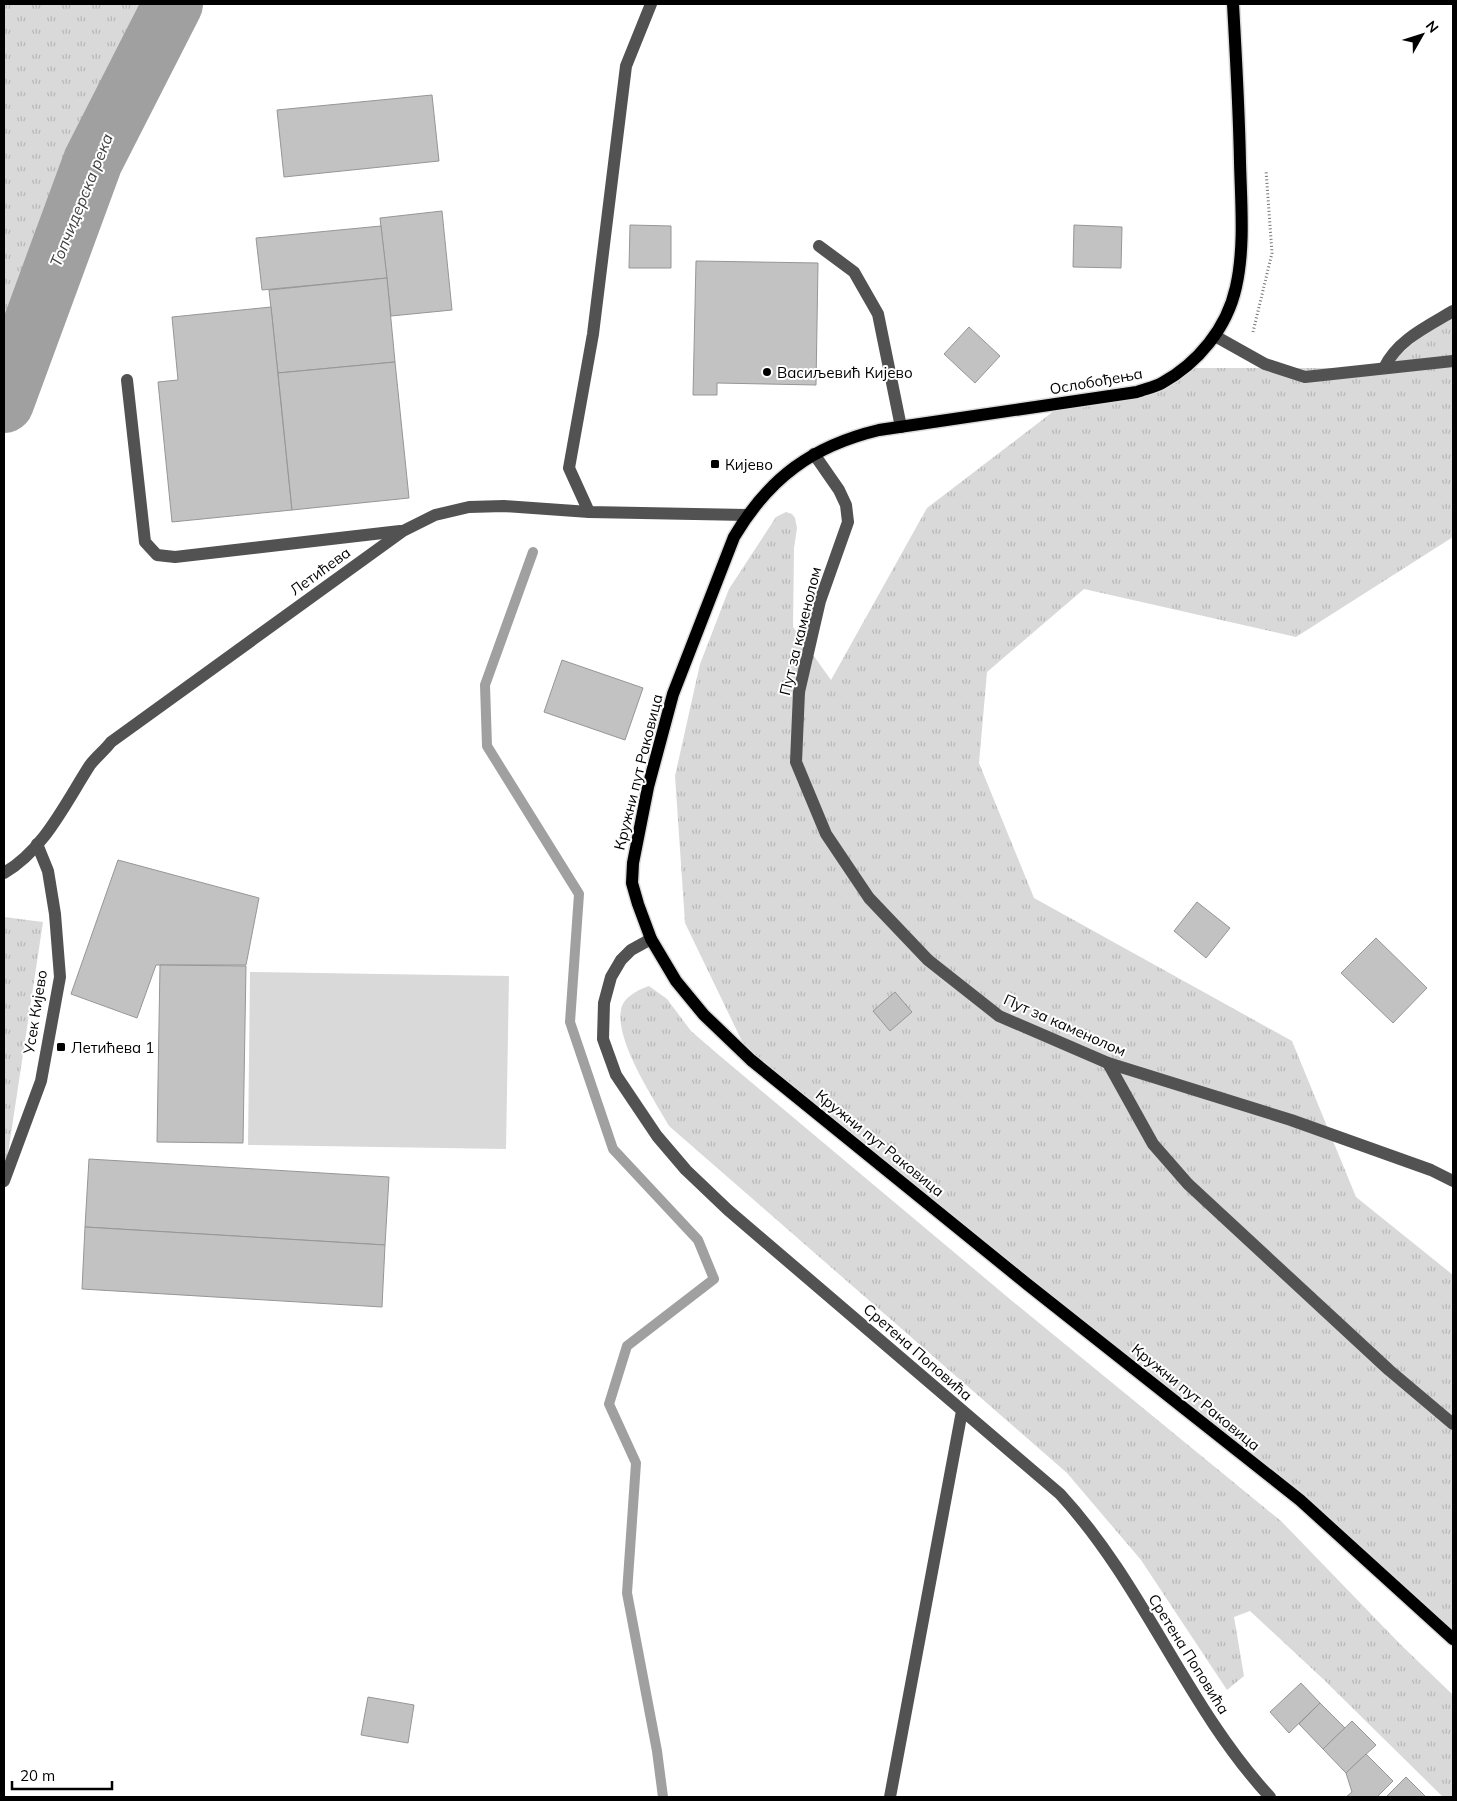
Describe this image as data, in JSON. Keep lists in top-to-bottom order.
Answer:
{
  "streets": {
    "main road": ["Ослобођења", "Кружни пут Раковица"],
    "street": [
      "Летићева",
      "Пут за каменолом",
      "Усек Кијево",
      "Сретена Поповића"
    ]
  },
  "crossings": [
    ["Ослобођења", "Летићева"],
    ["Ослобођења", "Пут за каменолом"],
    ["Ослобођења", "Кружни пут Раковица"],
    ["Летићева", "Кружни пут Раковица"],
    ["Летићева", "Усек Кијево"],
    ["Кружни пут Раковица", "Сретена Поповића"]
  ],
  "water": ["Топчидерска река"],
  "places": {
    "other": ["Васиљевић Кијево"],
    "transit": ["Кијево", "Летићева 1"]
  },
  "scale_bar": "20 m",
  "north": "top right"
}
